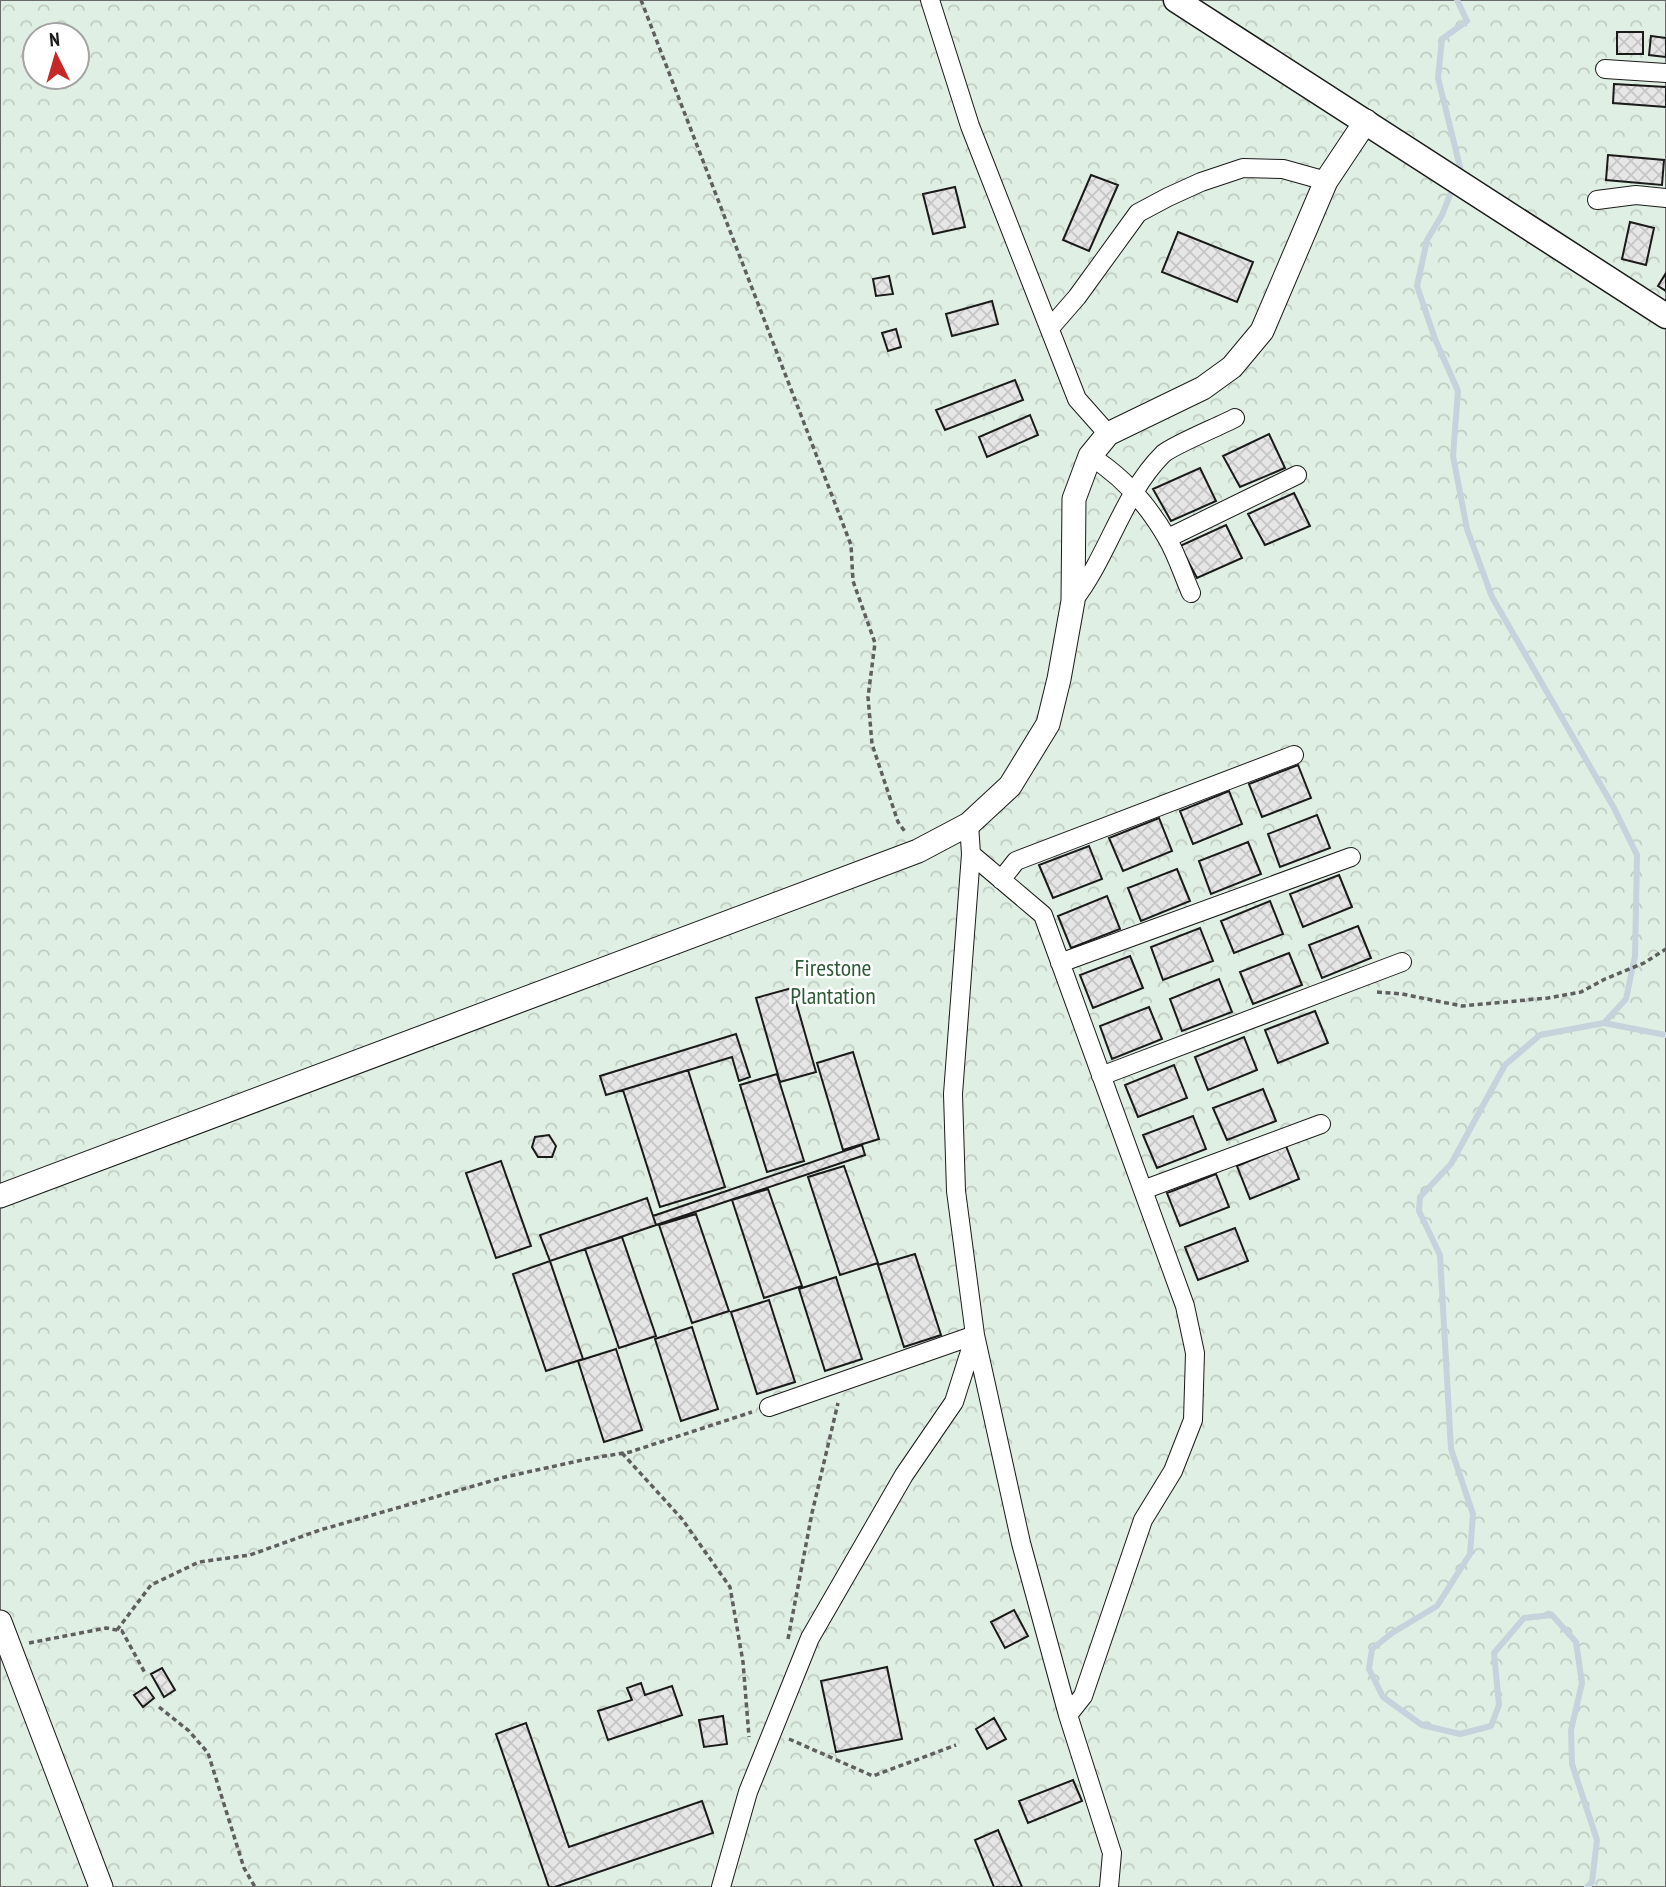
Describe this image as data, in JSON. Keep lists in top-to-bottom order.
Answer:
{
  "parks": ["Firestone Plantation"],
  "north": "top"
}
